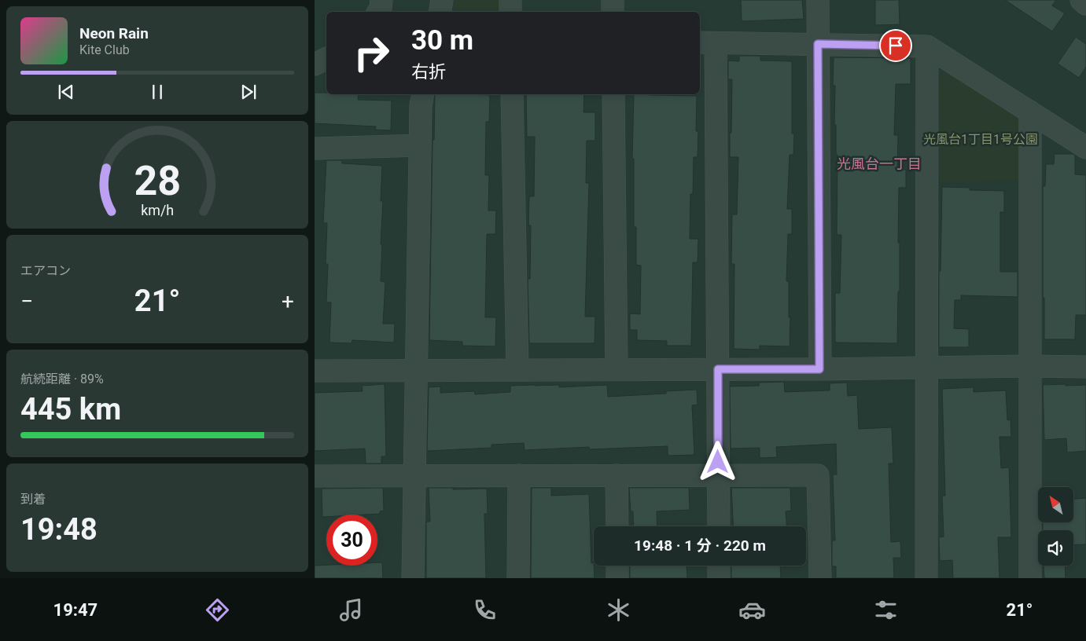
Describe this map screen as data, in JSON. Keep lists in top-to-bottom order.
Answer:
{
  "districts": ["光風台一丁目"],
  "parks": ["光風台1丁目1号公園"],
  "north": "top left",
  "page": {
    "turn": ["30 m", "右折"],
    "song": ["Neon Rain", "Kite Club"],
    "tile": [
      "エアコン",
      ["航続距離 · 89%", "445 km"],
      ["到着", "19:48"]
    ],
    "heat": ["−", "21°", "+"],
    "limit": "30",
    "trip": "19:48 · 1 分 · 220 m",
    "tabs": ["19:47", "21°"],
    "gauge": ["28", "km/h"]
  }
}
